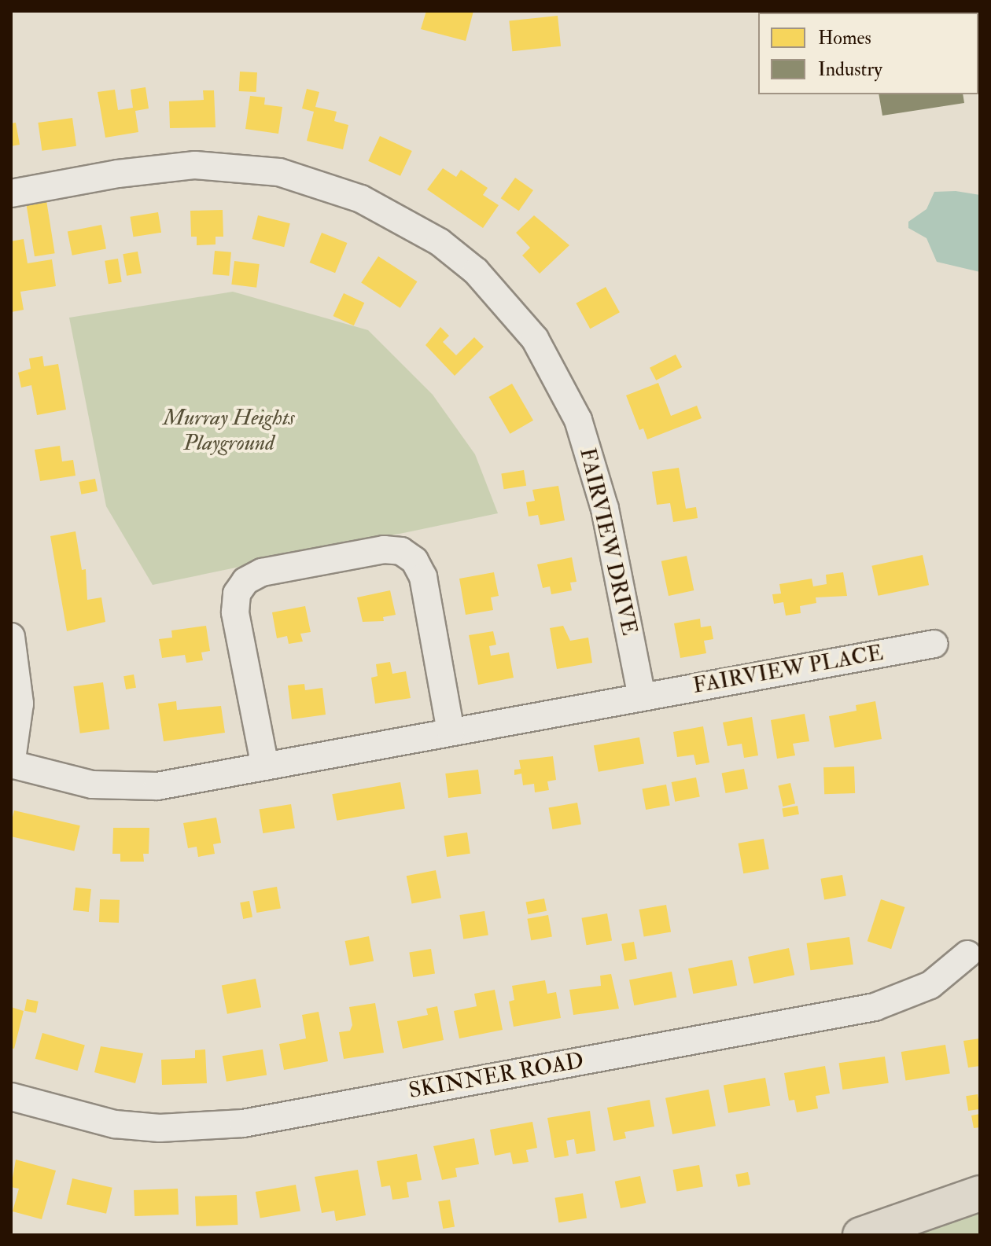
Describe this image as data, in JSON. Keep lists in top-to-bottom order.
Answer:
{
  "streets": {
    "street": ["FAIRVIEW DRIVE", "FAIRVIEW PLACE", "SKINNER ROAD"]
  },
  "crossings": [
    ["FAIRVIEW DRIVE", "FAIRVIEW PLACE"]
  ],
  "parks": ["Murray Heights Playground"],
  "legend": ["Homes", "Industry"]
}
